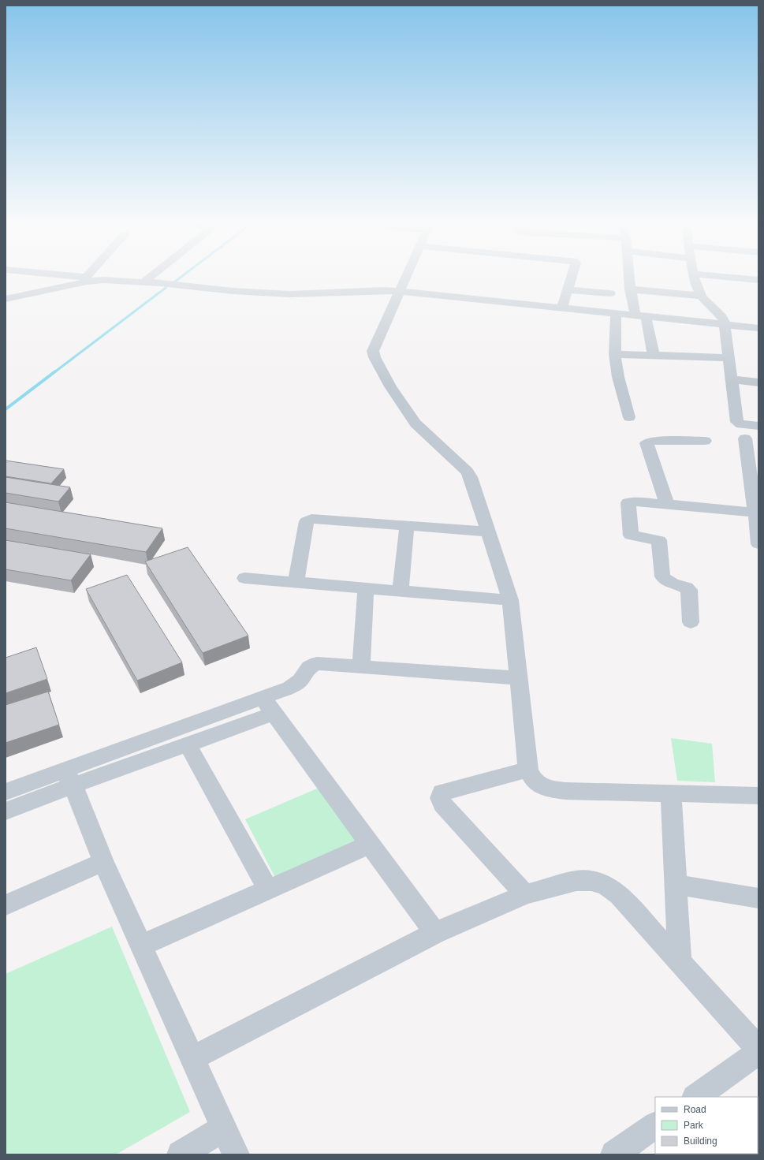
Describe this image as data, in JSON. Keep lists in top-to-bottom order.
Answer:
{
  "legend": ["Road", "Park", "Building"]
}
